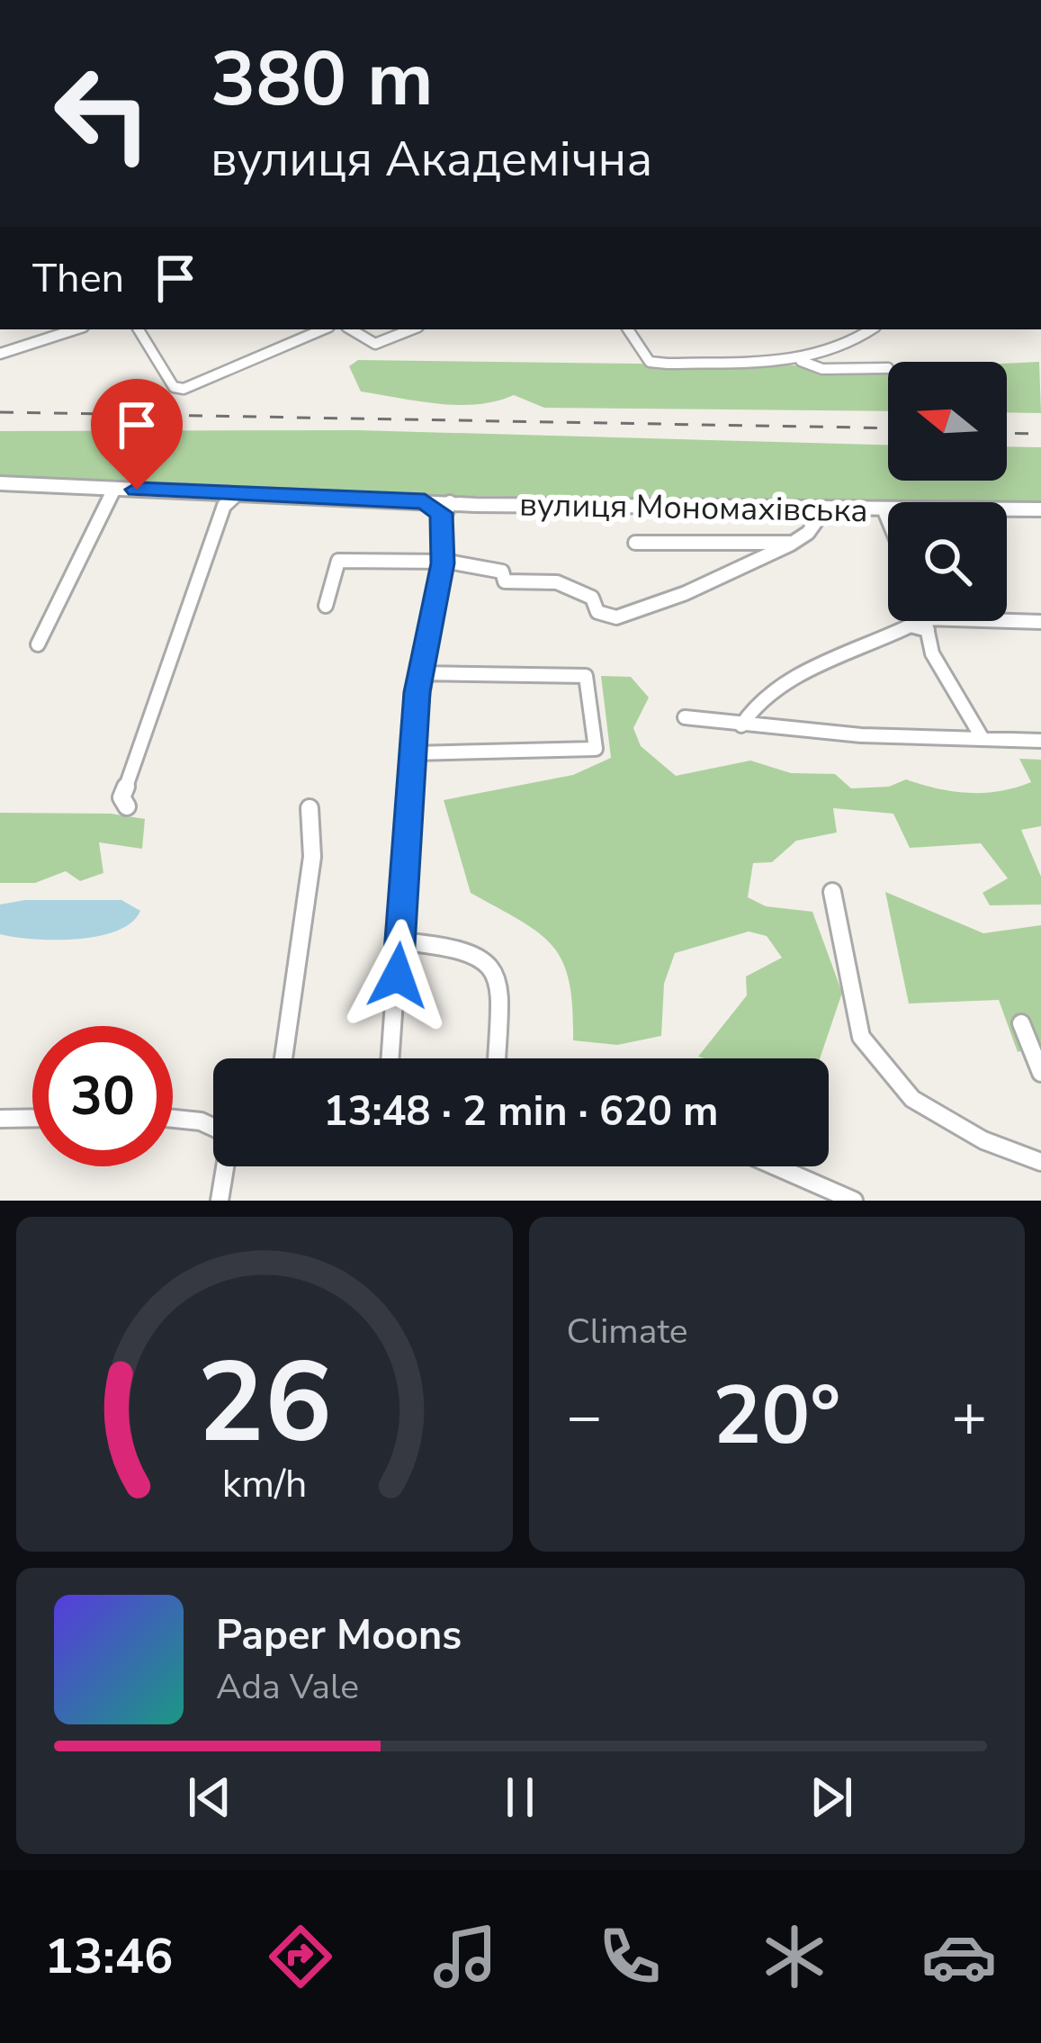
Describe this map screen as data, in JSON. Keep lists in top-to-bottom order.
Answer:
{
  "streets": {
    "street": ["вулиця Мономахівська"]
  },
  "north": "left",
  "page": {
    "turn": ["380 m", "вулиця Академічна"],
    "then": "Then",
    "limit": "30",
    "trip": "13:48 · 2 min · 620 m",
    "tile": "Climate",
    "heat": ["−", "20°", "+"],
    "song": ["Paper Moons", "Ada Vale"],
    "tabs": "13:46",
    "gauge": ["26", "km/h"]
  }
}
